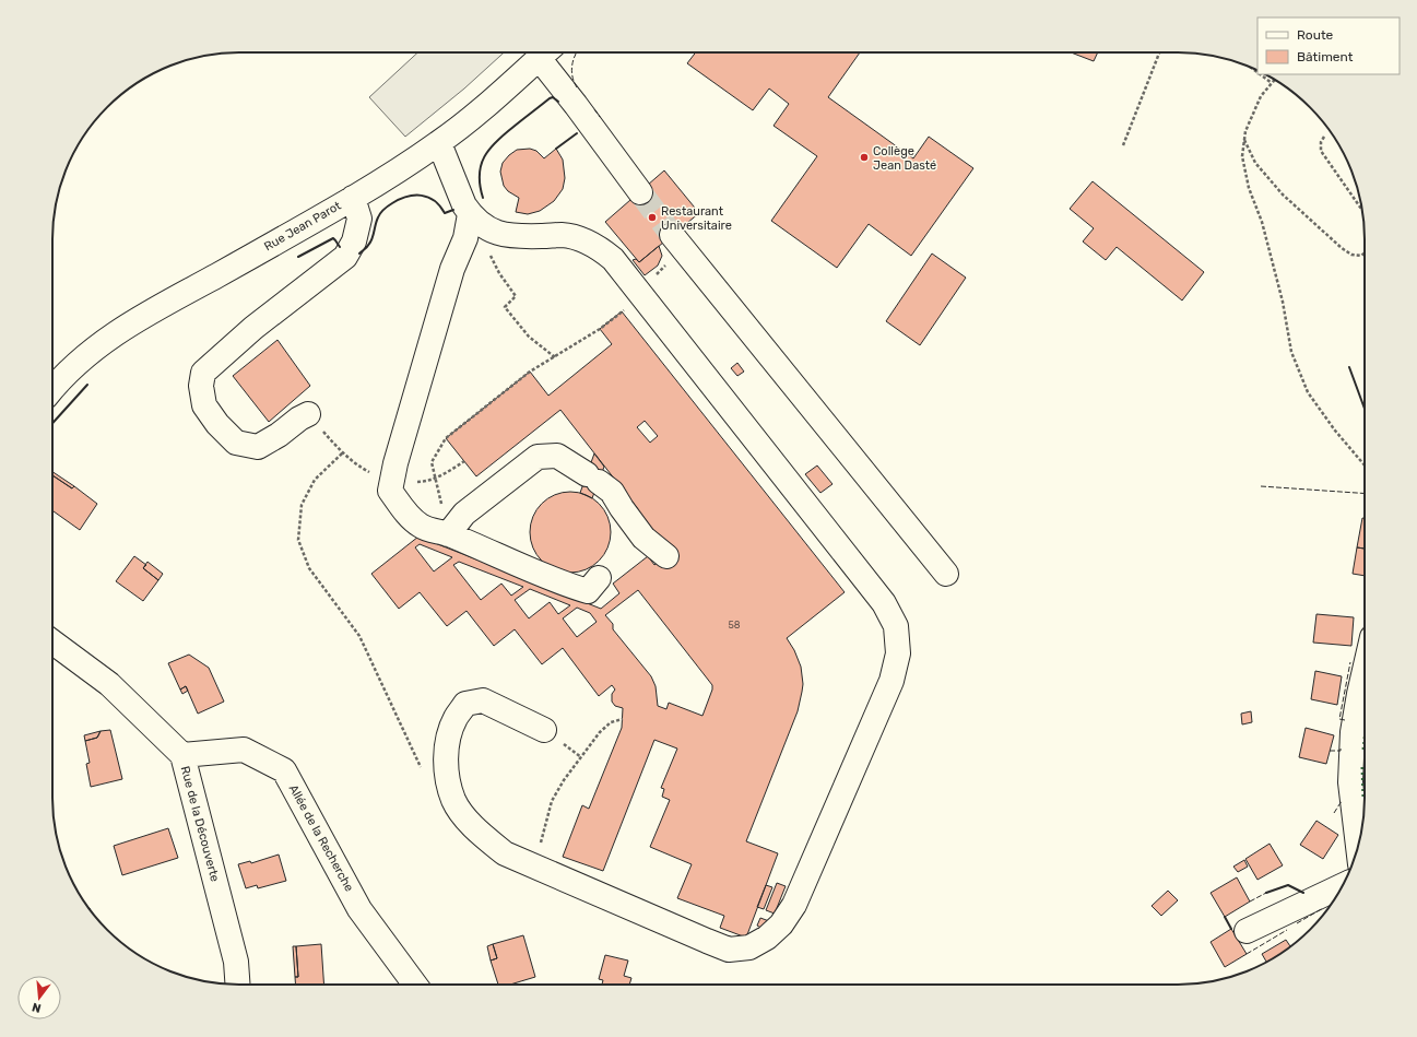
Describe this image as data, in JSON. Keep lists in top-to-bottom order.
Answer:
{
  "streets": {
    "street": ["Rue Jean Parot", "Rue de la Découverte", "Allée de la Recherche"]
  },
  "crossings": [
    ["Rue de la Découverte", "Allée de la Recherche"]
  ],
  "places": ["Collège Jean Dasté", "Restaurant Universitaire"],
  "house_numbers": ["58"],
  "legend": ["Route", "Bâtiment"],
  "north": "bottom"
}
